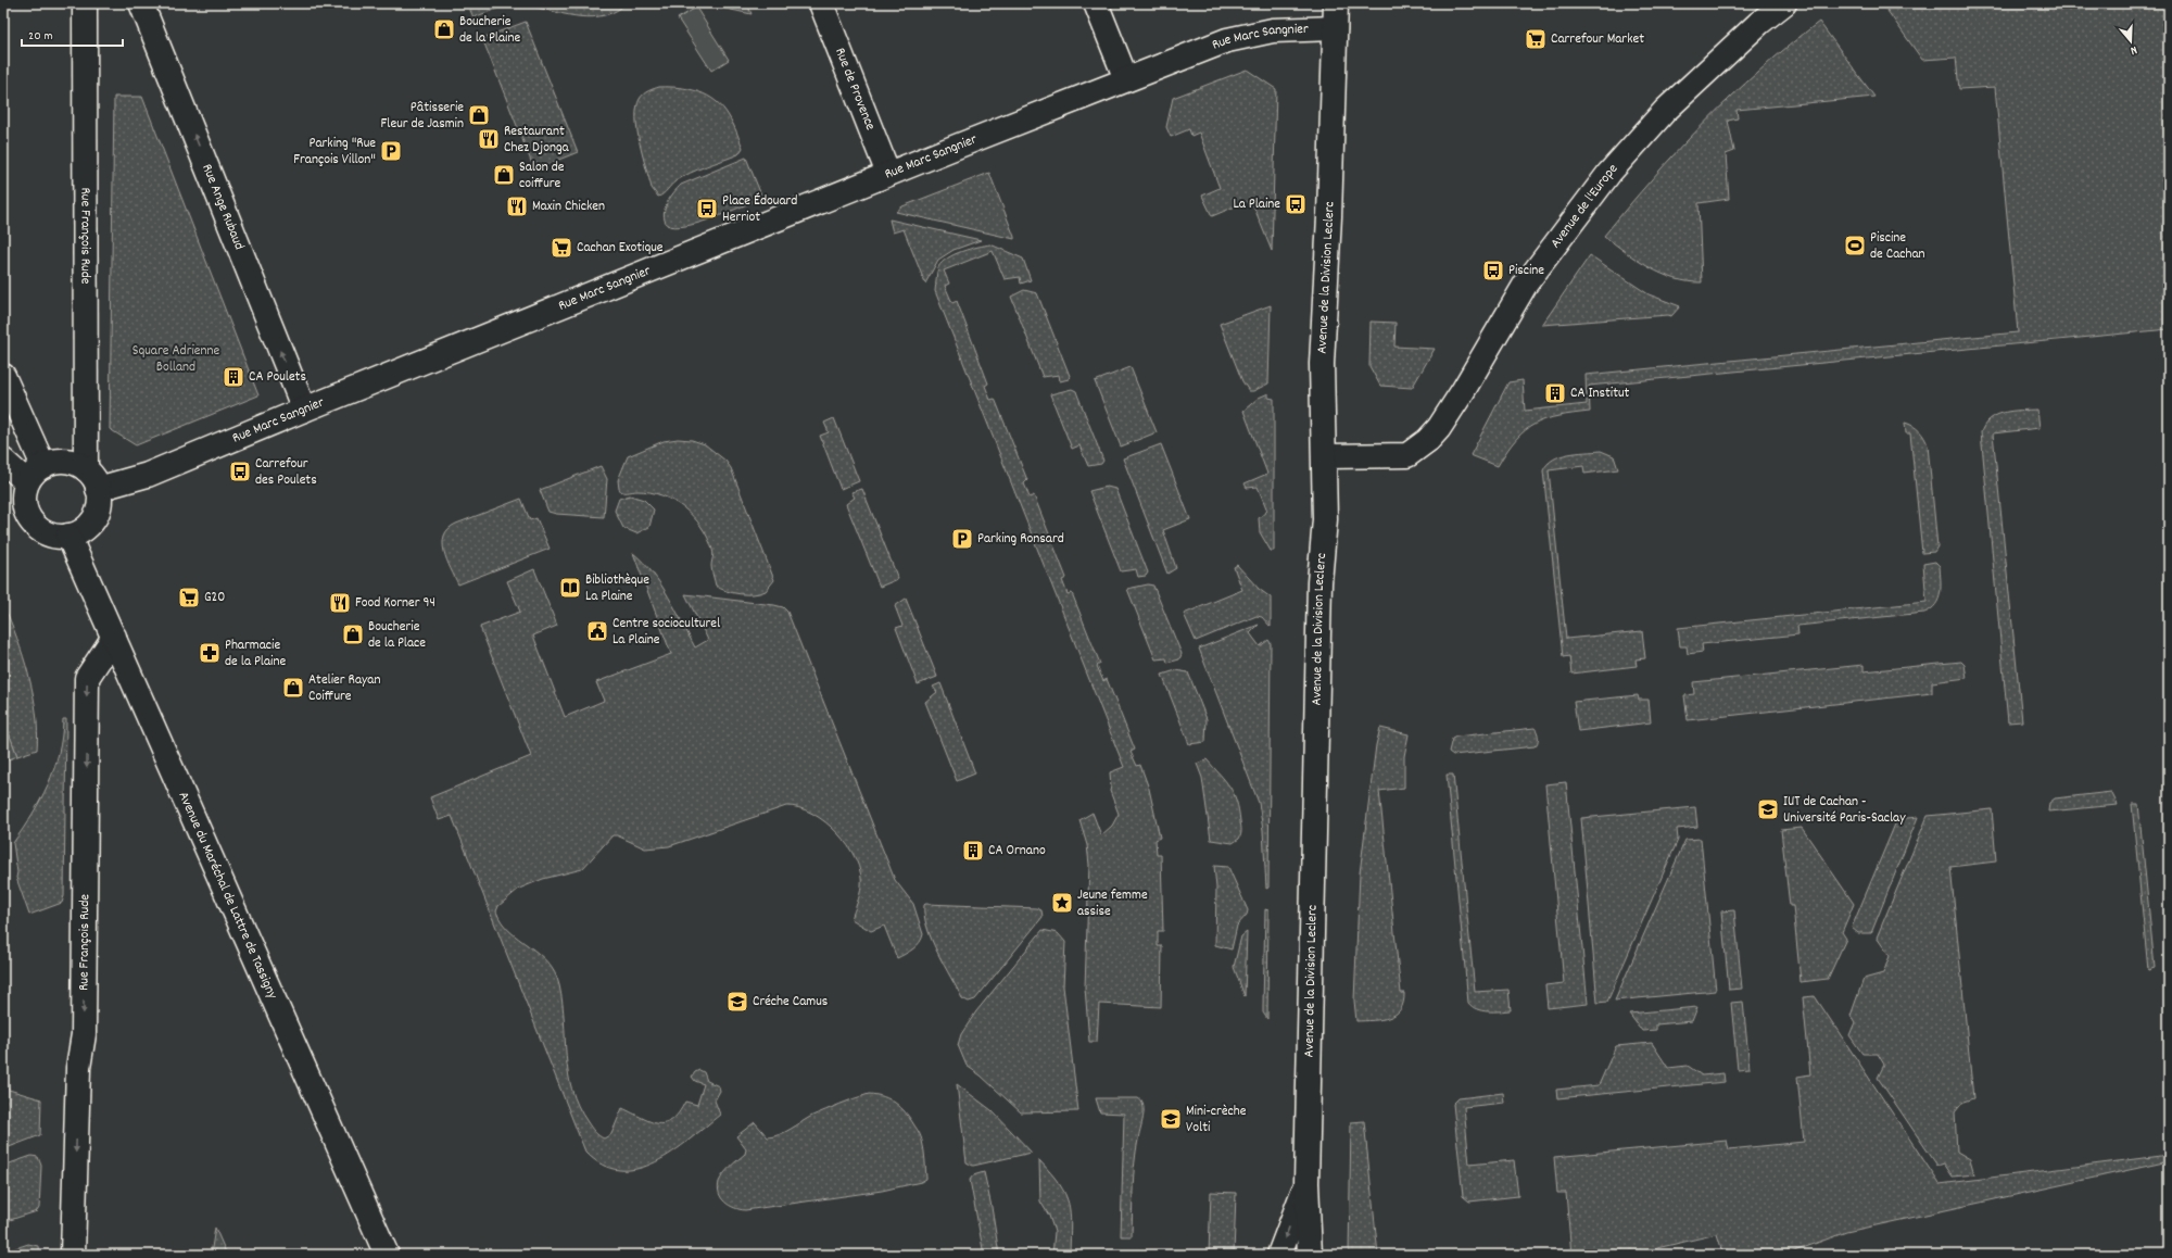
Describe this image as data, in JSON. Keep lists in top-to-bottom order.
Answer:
{
  "streets": {
    "street": [
      "Rue Marc Sangnier",
      "Rue de Provence",
      "Rue Ange Rubaud",
      "Avenue de l'Europe",
      "Rue François Rude",
      "Avenue de la Division Leclerc",
      "Avenue du Maréchal de Lattre de Tassigny"
    ]
  },
  "crossings": [
    ["Rue Marc Sangnier", "Rue de Provence"],
    ["Rue Marc Sangnier", "Rue Ange Rubaud"],
    ["Rue Marc Sangnier", "Rue François Rude"],
    ["Rue Marc Sangnier", "Avenue de la Division Leclerc"],
    ["Rue Marc Sangnier", "Avenue du Maréchal de Lattre de Tassigny"],
    ["Avenue de l'Europe", "Avenue de la Division Leclerc"],
    ["Rue François Rude", "Avenue du Maréchal de Lattre de Tassigny"]
  ],
  "one_way": ["Rue Ange Rubaud", "Rue François Rude"],
  "parks": ["Square Adrienne Bolland"],
  "places": {
    "shop": [
      "Boucherie de la Plaine",
      "Pâtisserie Fleur de Jasmin",
      "Salon de coiffure",
      "Boucherie de la Place",
      "Atelier Rayan Coiffure"
    ],
    "supermarket": ["Carrefour Market", "Cachan Exotique", "G20"],
    "restaurant": ["Restaurant Chez Djonga", "Maxin Chicken", "Food Korner 94"],
    "parking": ["Parking \"Rue François Villon\"", "Parking Ronsard"],
    "bus stop": [
      "La Plaine",
      "Place Édouard Herriot",
      "Piscine",
      "Carrefour des Poulets"
    ],
    "sports": ["Piscine de Cachan"],
    "building": ["CA Poulets", "CA Institut", "CA Ornano"],
    "library": ["Bibliothèque La Plaine"],
    "public building": ["Centre socioculturel La Plaine"],
    "pharmacy": ["Pharmacie de la Plaine"],
    "school or university": ["IUT de Cachan - Université Paris-Saclay", "Créche Camus", "Mini-crèche Volti"],
    "place": ["Jeune femme assise"]
  },
  "scale_bar": "20 m",
  "north": "bottom"
}
